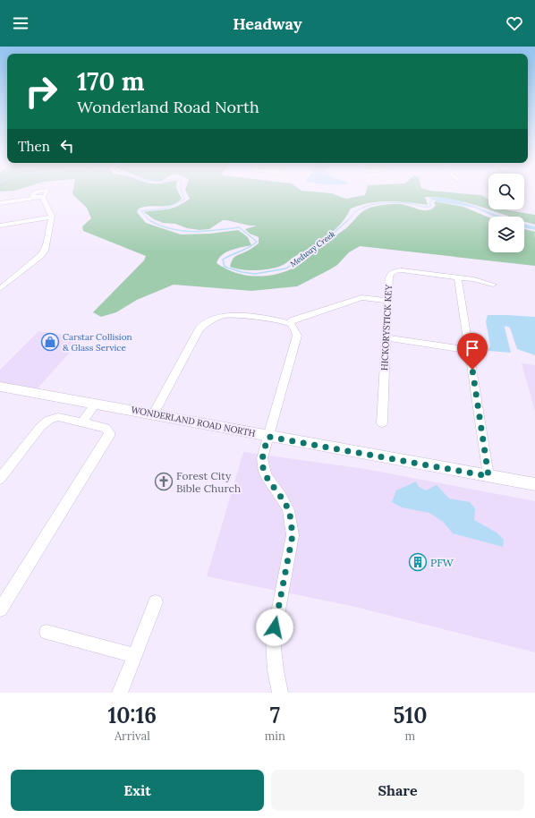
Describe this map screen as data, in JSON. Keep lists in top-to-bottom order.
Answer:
{
  "streets": {
    "main road": ["WONDERLAND ROAD NORTH"],
    "street": ["HICKORYSTICK KEY"]
  },
  "water": ["Medway Creek"],
  "places": {
    "shop": ["Carstar Collision & Glass Service"],
    "church": ["Forest City Bible Church"],
    "building": ["PFW"]
  },
  "page": {
    "header": "Headway",
    "turn": ["170 m", "Wonderland Road North"],
    "then": "Then",
    "eta": [
      "10:16",
      "Arrival",
      "7",
      "min",
      "510",
      "m"
    ],
    "buttons": ["Exit", "Share"]
  }
}
